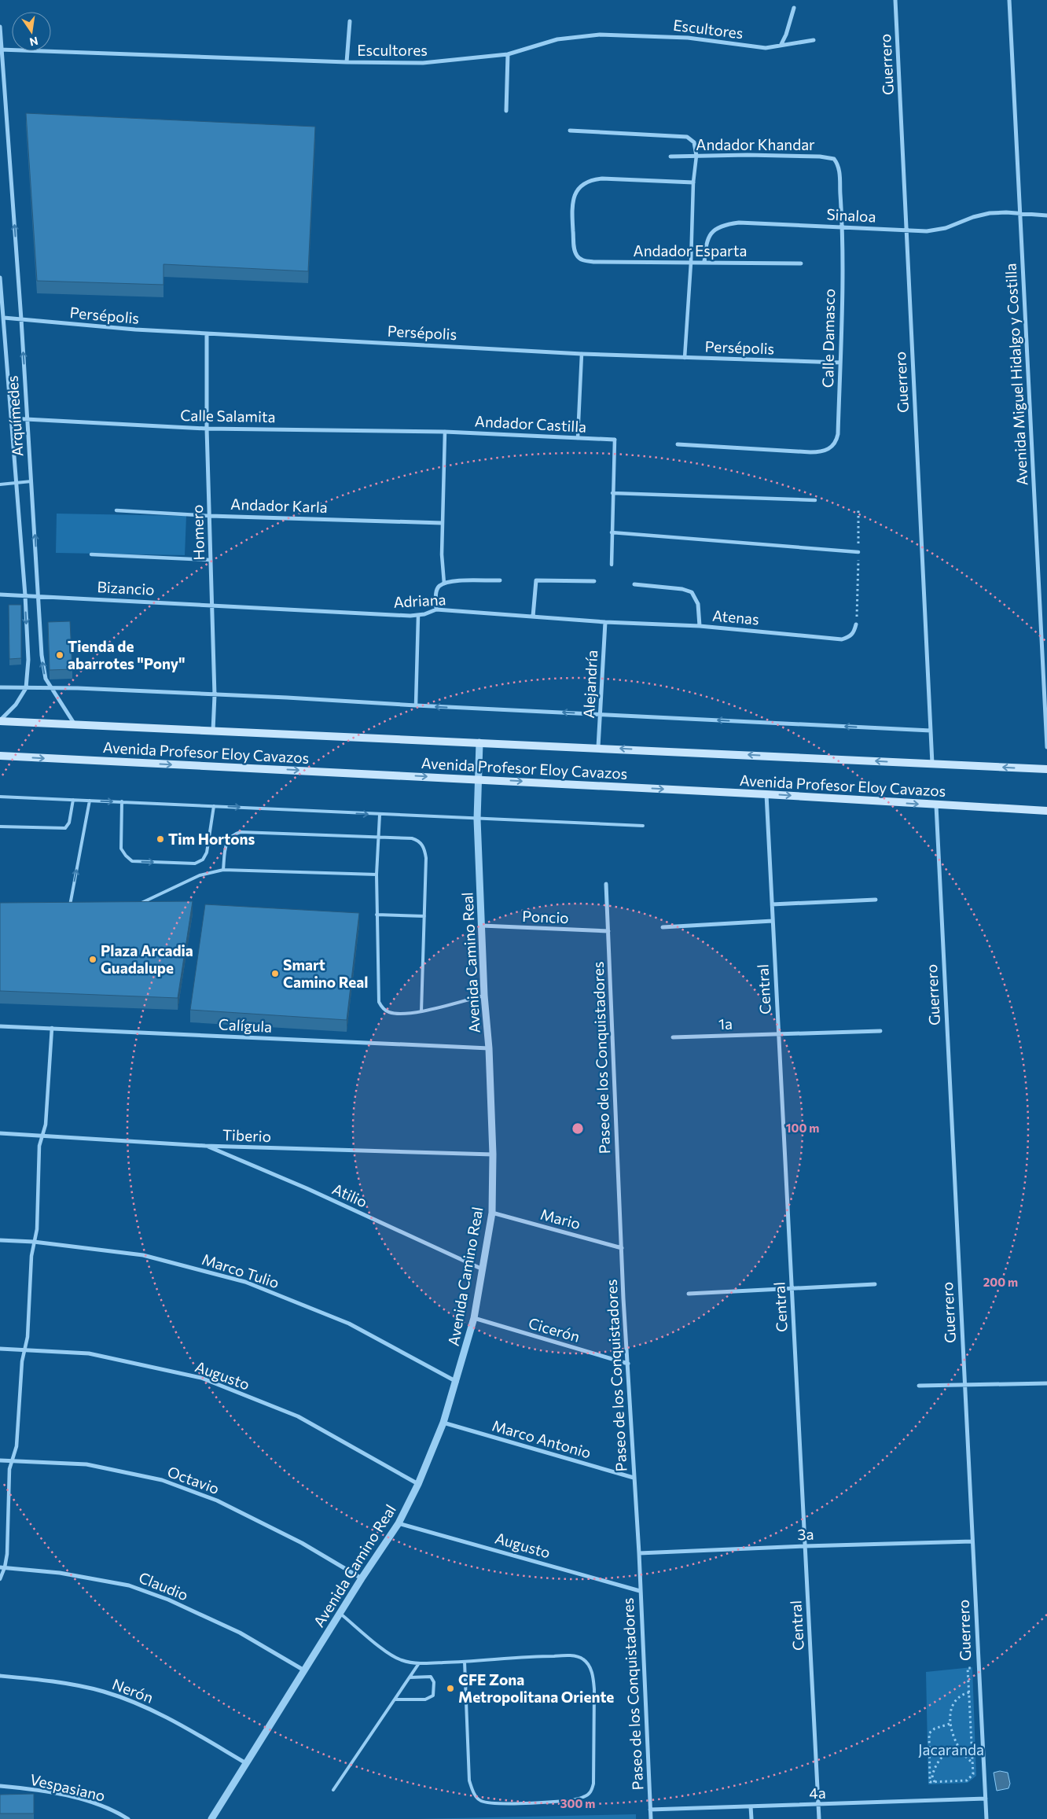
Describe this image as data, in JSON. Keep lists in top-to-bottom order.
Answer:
{
  "streets": {
    "main road": ["Avenida Profesor Eloy Cavazos"],
    "street": [
      "Escultores",
      "Guerrero",
      "Andador Khandar",
      "Sinaloa",
      "Andador Esparta",
      "Persépolis",
      "Calle Damasco",
      "Avenida Miguel Hidalgo y Costilla",
      "Arquímedes",
      "Calle Salamita",
      "Andador Castilla",
      "Andador Karla",
      "Homero",
      "Bizancio",
      "Adriana",
      "Atenas",
      "Alejandría",
      "Poncio",
      "Avenida Camino Real",
      "Central",
      "1a",
      "Calígula",
      "Paseo de los Conquistadores",
      "Tiberio",
      "Atilio",
      "Mario",
      "Marco Tulio",
      "Cicerón",
      "Augusto",
      "Marco Antonio",
      "Octavio",
      "3a",
      "Claudio",
      "Nerón",
      "Vespasiano",
      "4a"
    ]
  },
  "crossings": [
    ["Escultores", "Arquímedes"],
    ["Guerrero", "Sinaloa"],
    ["Guerrero", "Avenida Profesor Eloy Cavazos"],
    ["Guerrero", "3a"],
    ["Guerrero", "4a"],
    ["Andador Khandar", "Calle Damasco"],
    ["Sinaloa", "Andador Esparta"],
    ["Sinaloa", "Calle Damasco"],
    ["Sinaloa", "Avenida Miguel Hidalgo y Costilla"],
    ["Persépolis", "Calle Damasco"],
    ["Persépolis", "Arquímedes"],
    ["Persépolis", "Homero"],
    ["Arquímedes", "Calle Salamita"],
    ["Arquímedes", "Bizancio"],
    ["Arquímedes", "Avenida Profesor Eloy Cavazos"],
    ["Calle Salamita", "Andador Castilla"],
    ["Calle Salamita", "Homero"],
    ["Andador Karla", "Homero"],
    ["Homero", "Bizancio"],
    ["Homero", "Adriana"],
    ["Homero", "Avenida Profesor Eloy Cavazos"],
    ["Bizancio", "Adriana"],
    ["Adriana", "Atenas"],
    ["Adriana", "Alejandría"],
    ["Atenas", "Alejandría"],
    ["Alejandría", "Avenida Profesor Eloy Cavazos"],
    ["Avenida Profesor Eloy Cavazos", "Avenida Camino Real"],
    ["Avenida Profesor Eloy Cavazos", "Central"],
    ["Poncio", "Avenida Camino Real"],
    ["Poncio", "Paseo de los Conquistadores"],
    ["Avenida Camino Real", "Calígula"],
    ["Avenida Camino Real", "Tiberio"],
    ["Avenida Camino Real", "Atilio"],
    ["Avenida Camino Real", "Mario"],
    ["Avenida Camino Real", "Marco Tulio"],
    ["Avenida Camino Real", "Cicerón"],
    ["Avenida Camino Real", "Augusto"],
    ["Avenida Camino Real", "Marco Antonio"],
    ["Avenida Camino Real", "Octavio"],
    ["Avenida Camino Real", "Claudio"],
    ["Avenida Camino Real", "Nerón"],
    ["Central", "1a"],
    ["Central", "3a"],
    ["Central", "4a"],
    ["Paseo de los Conquistadores", "Mario"],
    ["Paseo de los Conquistadores", "Cicerón"],
    ["Paseo de los Conquistadores", "Augusto"],
    ["Paseo de los Conquistadores", "Marco Antonio"],
    ["Paseo de los Conquistadores", "3a"],
    ["Paseo de los Conquistadores", "4a"],
    ["Tiberio", "Atilio"]
  ],
  "parks": ["Jacaranda"],
  "places": [
    "Tienda de abarrotes \"Pony\"",
    "Tim Hortons",
    "Plaza Arcadia Guadalupe",
    "Smart Camino Real",
    "CFE Zona Metropolitana Oriente"
  ],
  "north": "bottom",
  "rings": ["100 m", "200 m", "300 m"]
}
